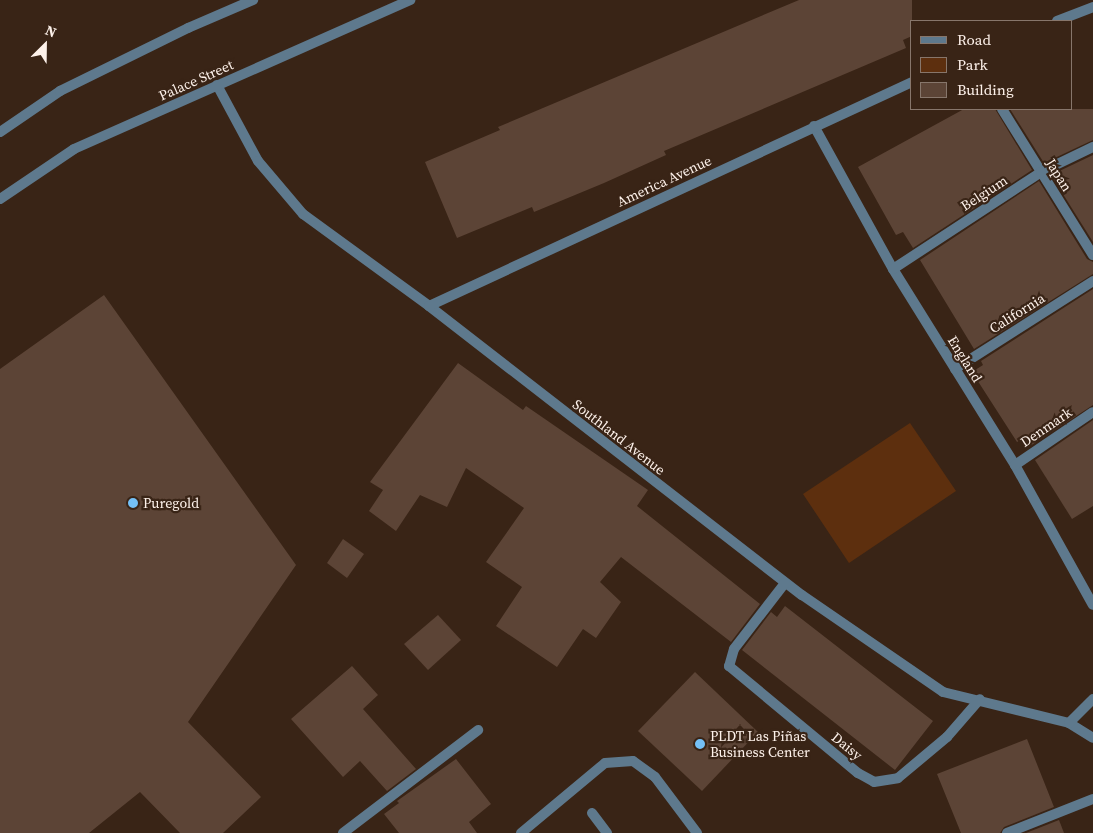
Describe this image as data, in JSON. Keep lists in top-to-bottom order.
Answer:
{
  "streets": {
    "street": [
      "Palace Street",
      "Japan",
      "America Avenue",
      "Belgium",
      "California",
      "England",
      "Denmark",
      "Southland Avenue",
      "Daisy"
    ]
  },
  "crossings": [
    ["Palace Street", "Southland Avenue"],
    ["Japan", "Belgium"],
    ["America Avenue", "England"],
    ["America Avenue", "Southland Avenue"],
    ["Belgium", "England"],
    ["California", "England"],
    ["England", "Denmark"],
    ["Southland Avenue", "Daisy"]
  ],
  "places": ["Puregold", "PLDT Las Piñas Business Center"],
  "legend": ["Road", "Park", "Building"],
  "north": "top right"
}
